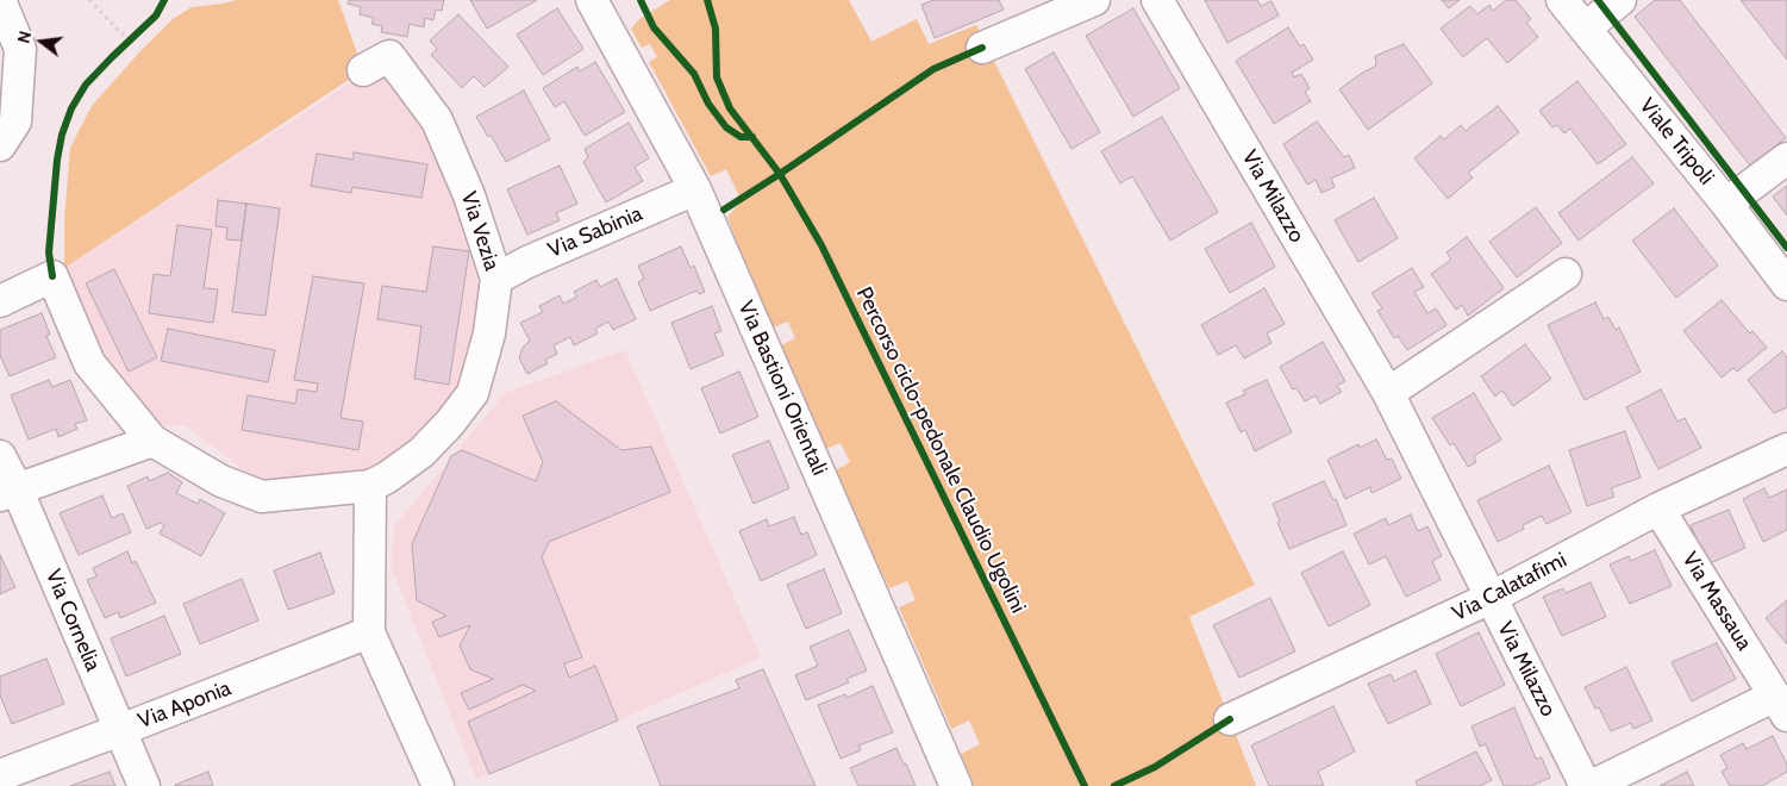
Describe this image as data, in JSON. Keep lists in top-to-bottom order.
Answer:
{
  "streets": {
    "street": [
      "Viale Tripoli",
      "Via Milazzo",
      "Via Vezia",
      "Via Sabinia",
      "Via Bastioni Orientali",
      "Via Calatafimi",
      "Via Massaua",
      "Via Cornelia",
      "Via Aponia"
    ],
    "cycle path": ["Percorso ciclo-pedonale Claudio Ugolini"]
  },
  "crossings": [
    ["Via Milazzo", "Via Calatafimi"],
    ["Via Vezia", "Via Sabinia"],
    ["Via Sabinia", "Via Bastioni Orientali"],
    ["Via Calatafimi", "Via Massaua"],
    ["Via Cornelia", "Via Aponia"]
  ],
  "north": "left"
}
